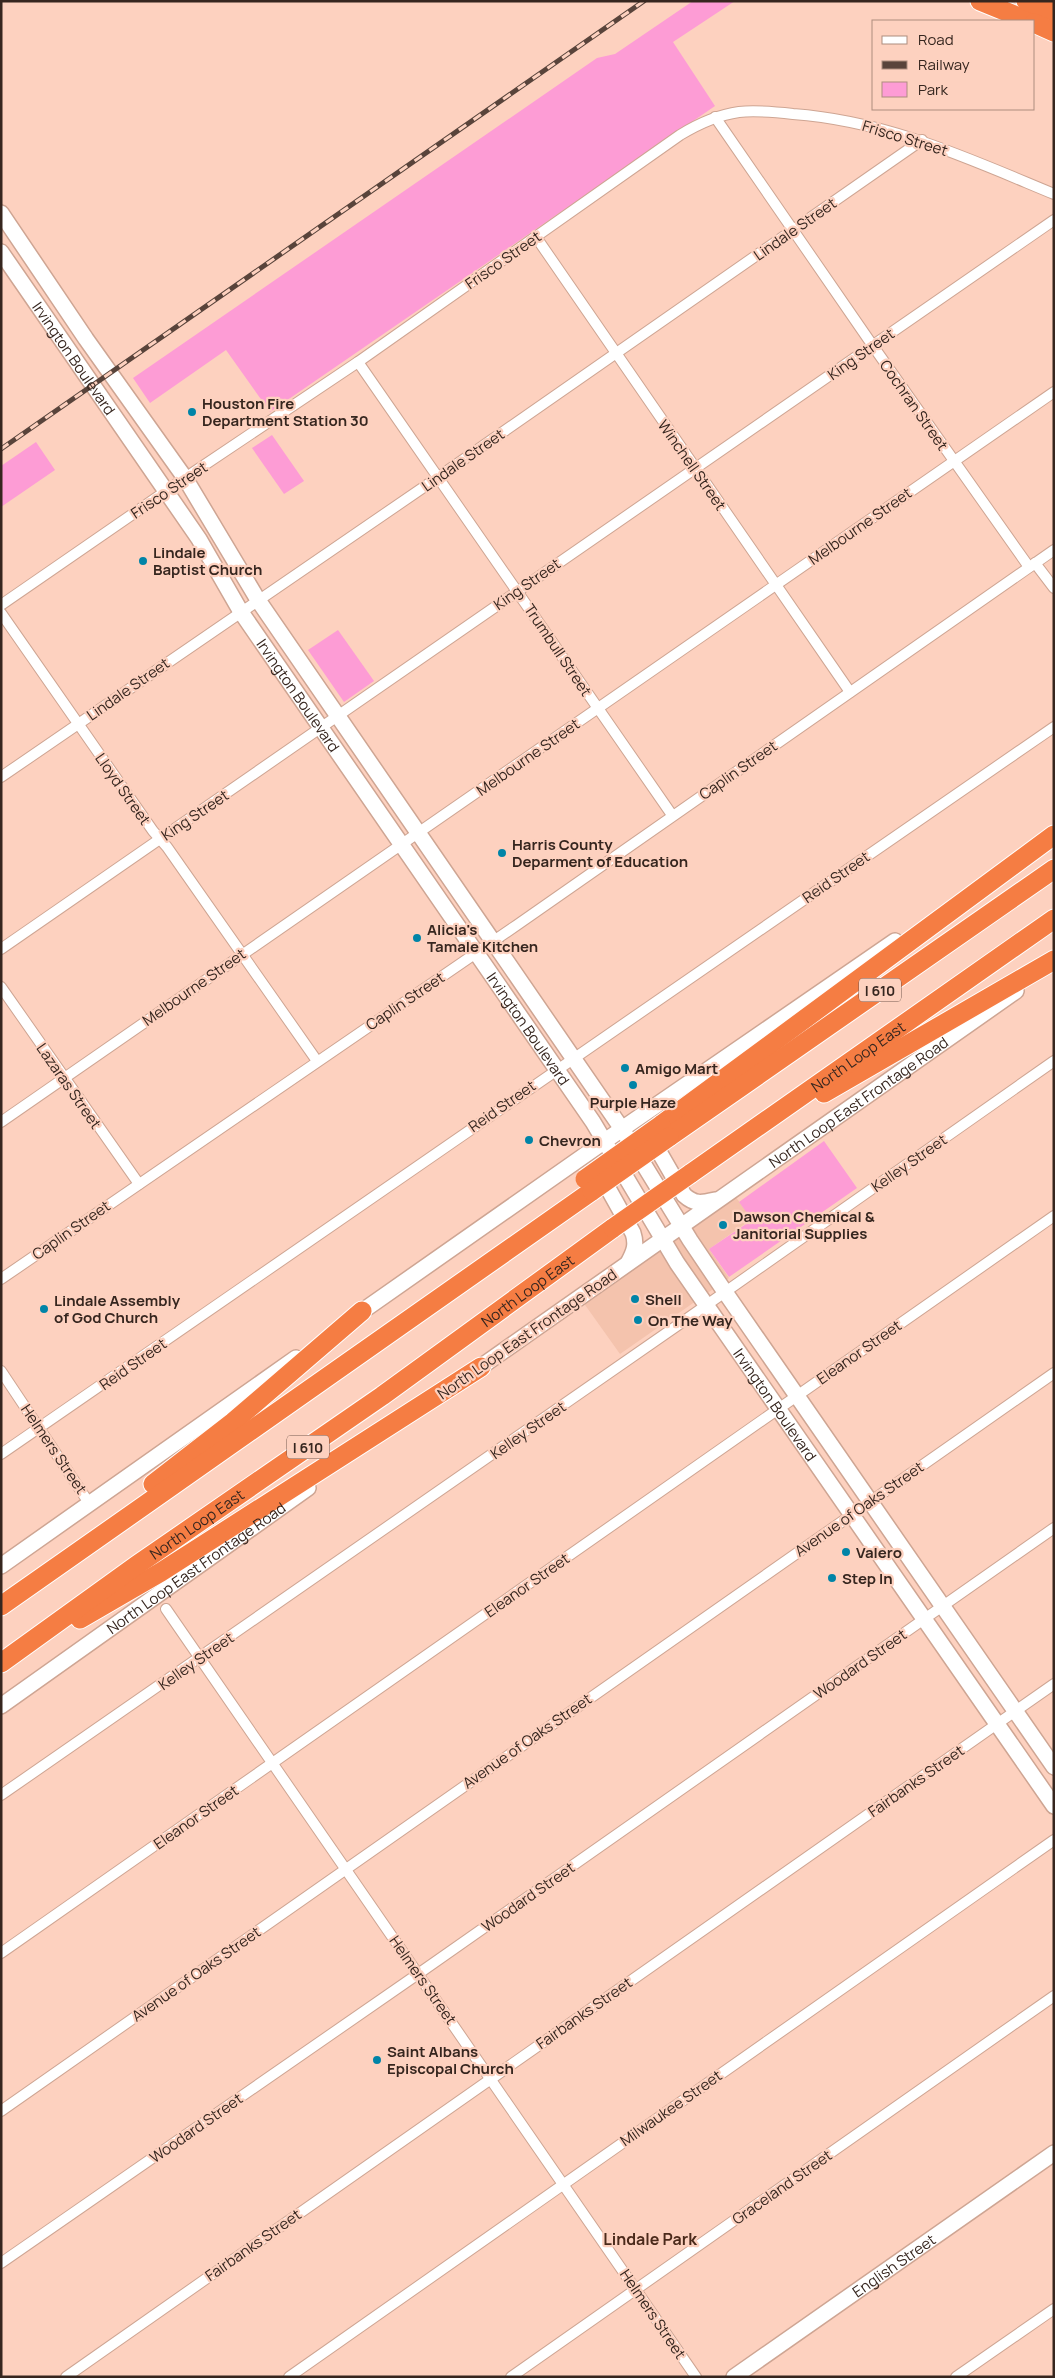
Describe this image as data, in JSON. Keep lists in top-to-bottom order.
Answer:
{
  "streets": {
    "highway": ["I 610", "North Loop East"],
    "main road": ["Irvington Boulevard", "North Loop East Frontage Road", "English Street"],
    "street": [
      "Frisco Street",
      "Lindale Street",
      "King Street",
      "Cochran Street",
      "Winchell Street",
      "Melbourne Street",
      "Trumbull Street",
      "Caplin Street",
      "Lloyd Street",
      "Reid Street",
      "Lazaras Street",
      "Kelley Street",
      "Eleanor Street",
      "Helmers Street",
      "Avenue of Oaks Street",
      "Woodard Street",
      "Fairbanks Street",
      "Milwaukee Street",
      "Graceland Street"
    ]
  },
  "crossings": [
    ["Frisco Street", "Lindale Street"],
    ["Frisco Street", "Irvington Boulevard"],
    ["Frisco Street", "Cochran Street"],
    ["Frisco Street", "Winchell Street"],
    ["Frisco Street", "Trumbull Street"],
    ["Lindale Street", "Irvington Boulevard"],
    ["Lindale Street", "Cochran Street"],
    ["Lindale Street", "Winchell Street"],
    ["Lindale Street", "Trumbull Street"],
    ["Lindale Street", "Lloyd Street"],
    ["King Street", "Irvington Boulevard"],
    ["King Street", "Cochran Street"],
    ["King Street", "Winchell Street"],
    ["King Street", "Trumbull Street"],
    ["King Street", "Lloyd Street"],
    ["Irvington Boulevard", "Melbourne Street"],
    ["Irvington Boulevard", "Caplin Street"],
    ["Irvington Boulevard", "Reid Street"],
    ["Irvington Boulevard", "North Loop East Frontage Road"],
    ["Irvington Boulevard", "Kelley Street"],
    ["Irvington Boulevard", "Eleanor Street"],
    ["Irvington Boulevard", "Avenue of Oaks Street"],
    ["Irvington Boulevard", "Woodard Street"],
    ["Irvington Boulevard", "Fairbanks Street"],
    ["Cochran Street", "Melbourne Street"],
    ["Cochran Street", "Caplin Street"],
    ["Winchell Street", "Melbourne Street"],
    ["Winchell Street", "Caplin Street"],
    ["Melbourne Street", "Trumbull Street"],
    ["Melbourne Street", "Lloyd Street"],
    ["Melbourne Street", "Lazaras Street"],
    ["Trumbull Street", "Caplin Street"],
    ["Caplin Street", "Lloyd Street"],
    ["Caplin Street", "Lazaras Street"],
    ["Reid Street", "Helmers Street"],
    ["Kelley Street", "Helmers Street"],
    ["Eleanor Street", "Helmers Street"],
    ["Helmers Street", "Avenue of Oaks Street"],
    ["Helmers Street", "Woodard Street"],
    ["Helmers Street", "Fairbanks Street"],
    ["Helmers Street", "Milwaukee Street"],
    ["Helmers Street", "Graceland Street"]
  ],
  "districts": ["Lindale Park"],
  "places": [
    "Houston Fire Department Station 30",
    "Lindale Baptist Church",
    "Harris County Deparment of Education",
    "Alicia's Tamale Kitchen",
    "Amigo Mart",
    "Purple Haze",
    "Chevron",
    "Dawson Chemical & Janitorial Supplies",
    "Shell",
    "Lindale Assembly of God Church",
    "On The Way",
    "Valero",
    "Step In",
    "Saint Albans Episcopal Church"
  ],
  "legend": ["Road", "Railway", "Park"]
}
